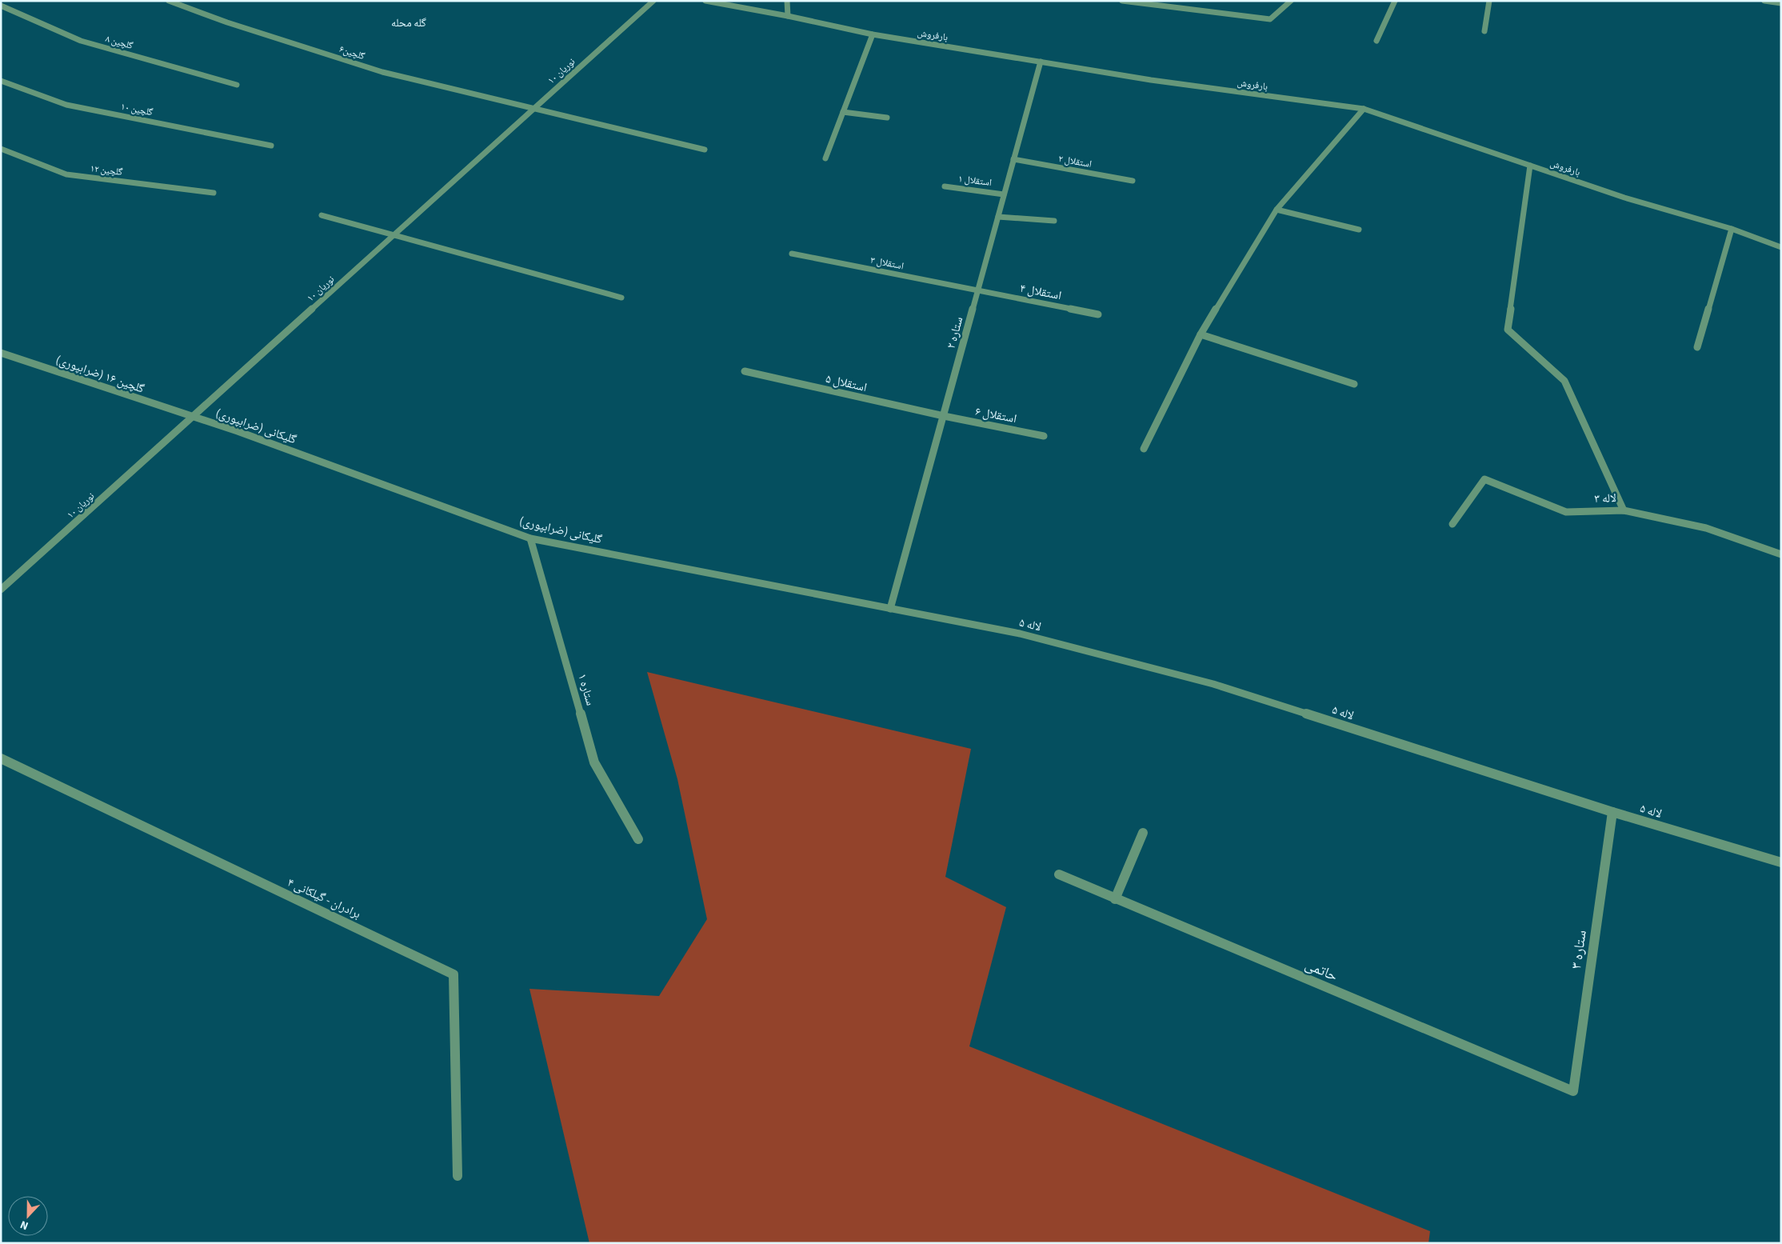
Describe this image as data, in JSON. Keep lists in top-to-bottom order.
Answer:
{
  "streets": {
    "street": [
      "بارفروش",
      "گلچین ۸",
      "گلچین۶",
      "نوریان ۱۰",
      "گلچین ۱۰",
      "استقلال ۲",
      "گلچین ۱۲",
      "استقلال ۱",
      "استقلال ۳",
      "استقلال ۴",
      "ستاره ۲",
      "گلچین ۱۶ (ضرابپوری)",
      "استقلال ۵",
      "استقلال ۶",
      "گلیکانی (ضرابپوری)",
      "لاله ۳",
      "لاله ۵",
      "ستاره ۱",
      "برادران - گیلکانی ۴",
      "ستاره ۳",
      "حاتمی"
    ]
  },
  "crossings": [
    ["بارفروش", "ستاره ۲"],
    ["گلچین۶", "نوریان ۱۰"],
    ["نوریان ۱۰", "گلچین ۱۶ (ضرابپوری)"],
    ["نوریان ۱۰", "گلیکانی (ضرابپوری)"],
    ["استقلال ۲", "ستاره ۲"],
    ["استقلال ۱", "ستاره ۲"],
    ["استقلال ۳", "استقلال ۴"],
    ["استقلال ۳", "ستاره ۲"],
    ["استقلال ۴", "ستاره ۲"],
    ["ستاره ۲", "استقلال ۵"],
    ["ستاره ۲", "استقلال ۶"],
    ["ستاره ۲", "گلیکانی (ضرابپوری)"],
    ["ستاره ۲", "لاله ۵"],
    ["گلچین ۱۶ (ضرابپوری)", "گلیکانی (ضرابپوری)"],
    ["استقلال ۵", "استقلال ۶"],
    ["گلیکانی (ضرابپوری)", "لاله ۵"],
    ["گلیکانی (ضرابپوری)", "ستاره ۱"],
    ["لاله ۵", "ستاره ۳"],
    ["ستاره ۳", "حاتمی"]
  ],
  "districts": ["گله محله"],
  "north": "bottom"
}
